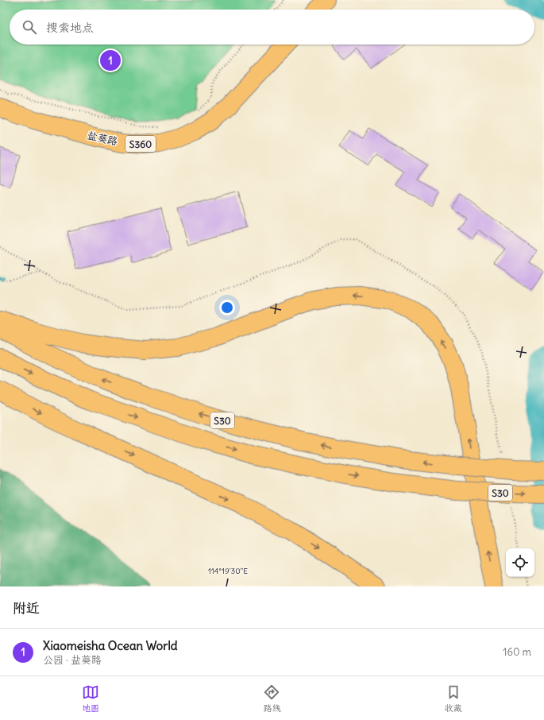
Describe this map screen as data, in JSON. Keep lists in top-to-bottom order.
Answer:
{
  "streets": {
    "main road": ["盐葵路", "S360", "S30"]
  },
  "page": {
    "search": "搜索地点",
    "pins": "1",
    "heading": "附近",
    "list": [
      {
        "mark": "1",
        "name": "Xiaomeisha Ocean World",
        "note": "公园 · 盐葵路",
        "value": "160 m"
      }
    ],
    "nav": ["地图", "路线", "收藏"]
  },
  "coordinates": ["114°19'30\"E"]
}
